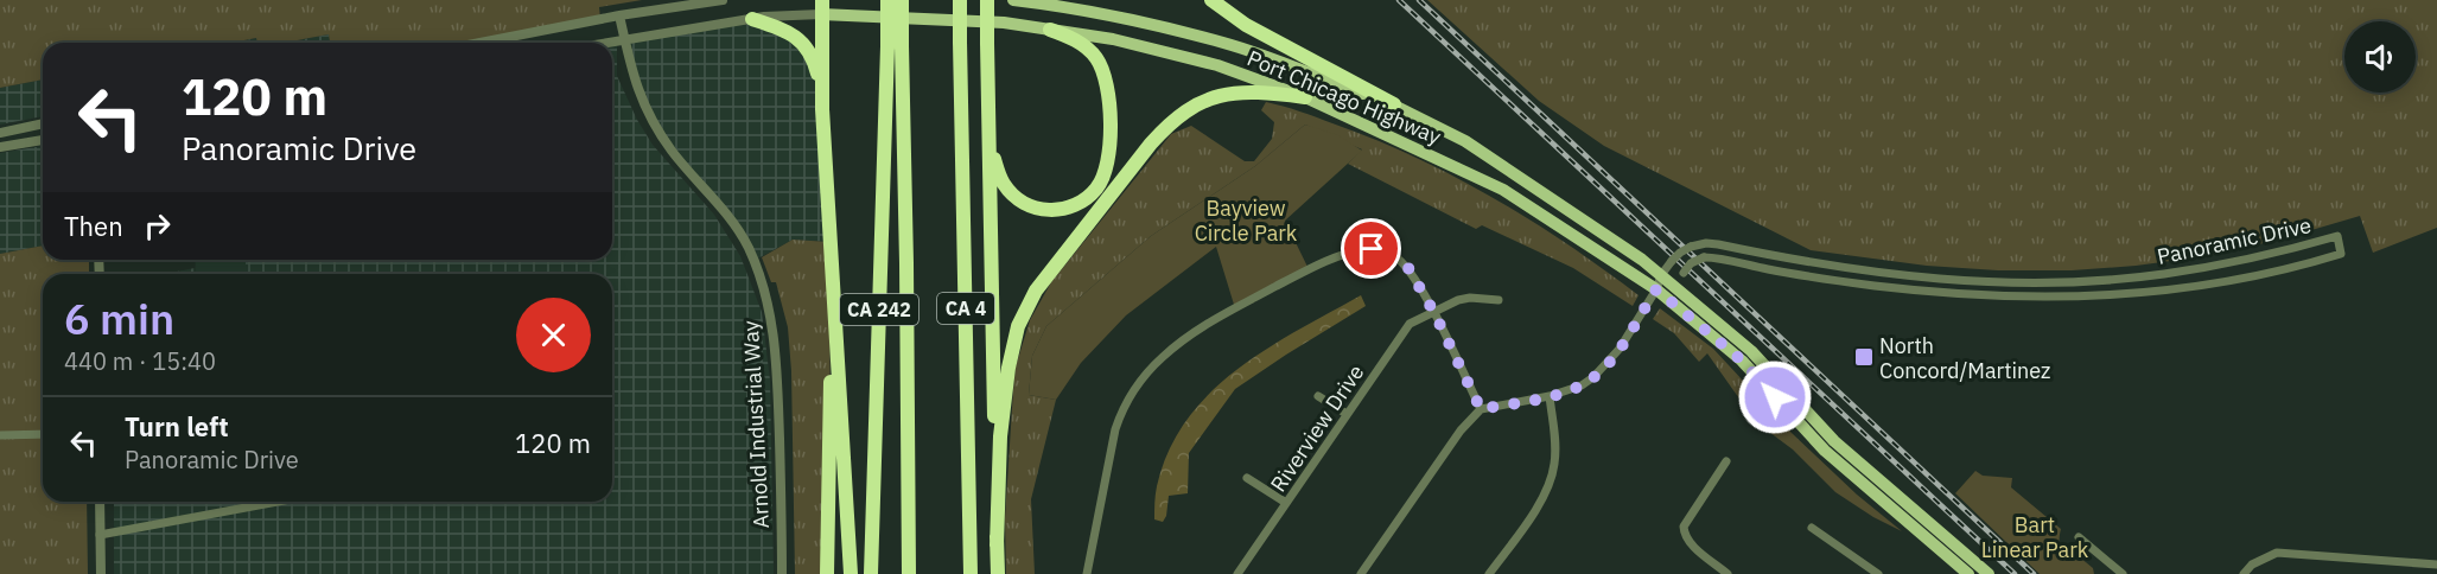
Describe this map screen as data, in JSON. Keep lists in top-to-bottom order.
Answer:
{
  "streets": {
    "highway": ["CA 4", "CA 242"],
    "main road": ["Port Chicago Highway"],
    "street": ["Panoramic Drive", "Arnold Industrial Way", "Riverview Drive"]
  },
  "crossings": [
    ["Port Chicago Highway", "Panoramic Drive"],
    ["Port Chicago Highway", "Arnold Industrial Way"],
    ["CA 4", "CA 242"]
  ],
  "parks": ["Bayview Circle Park", "Bart Linear Park"],
  "places": {
    "transit": ["North Concord/Martinez"]
  },
  "page": {
    "turn": ["120 m", "Panoramic Drive"],
    "then": "Then",
    "heading": ["6 min", "440 m · 15:40"],
    "list": [
      {
        "name": "Turn left",
        "note": "Panoramic Drive",
        "value": "120 m"
      }
    ]
  }
}
